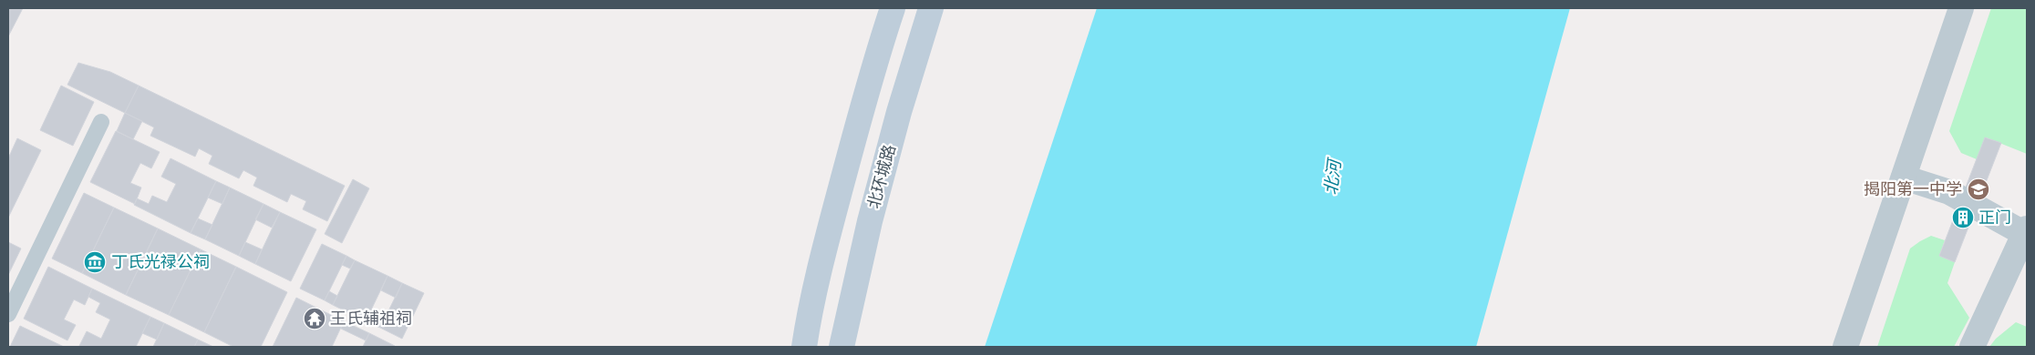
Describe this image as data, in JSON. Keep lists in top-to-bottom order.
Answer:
{
  "streets": {
    "main road": ["北环城路"]
  },
  "water": ["北河"],
  "places": {
    "school or university": ["揭阳第一中学"],
    "building": ["正门"],
    "museum": ["丁氏光禄公祠"],
    "temple": ["王氏辅祖祠"]
  }
}
